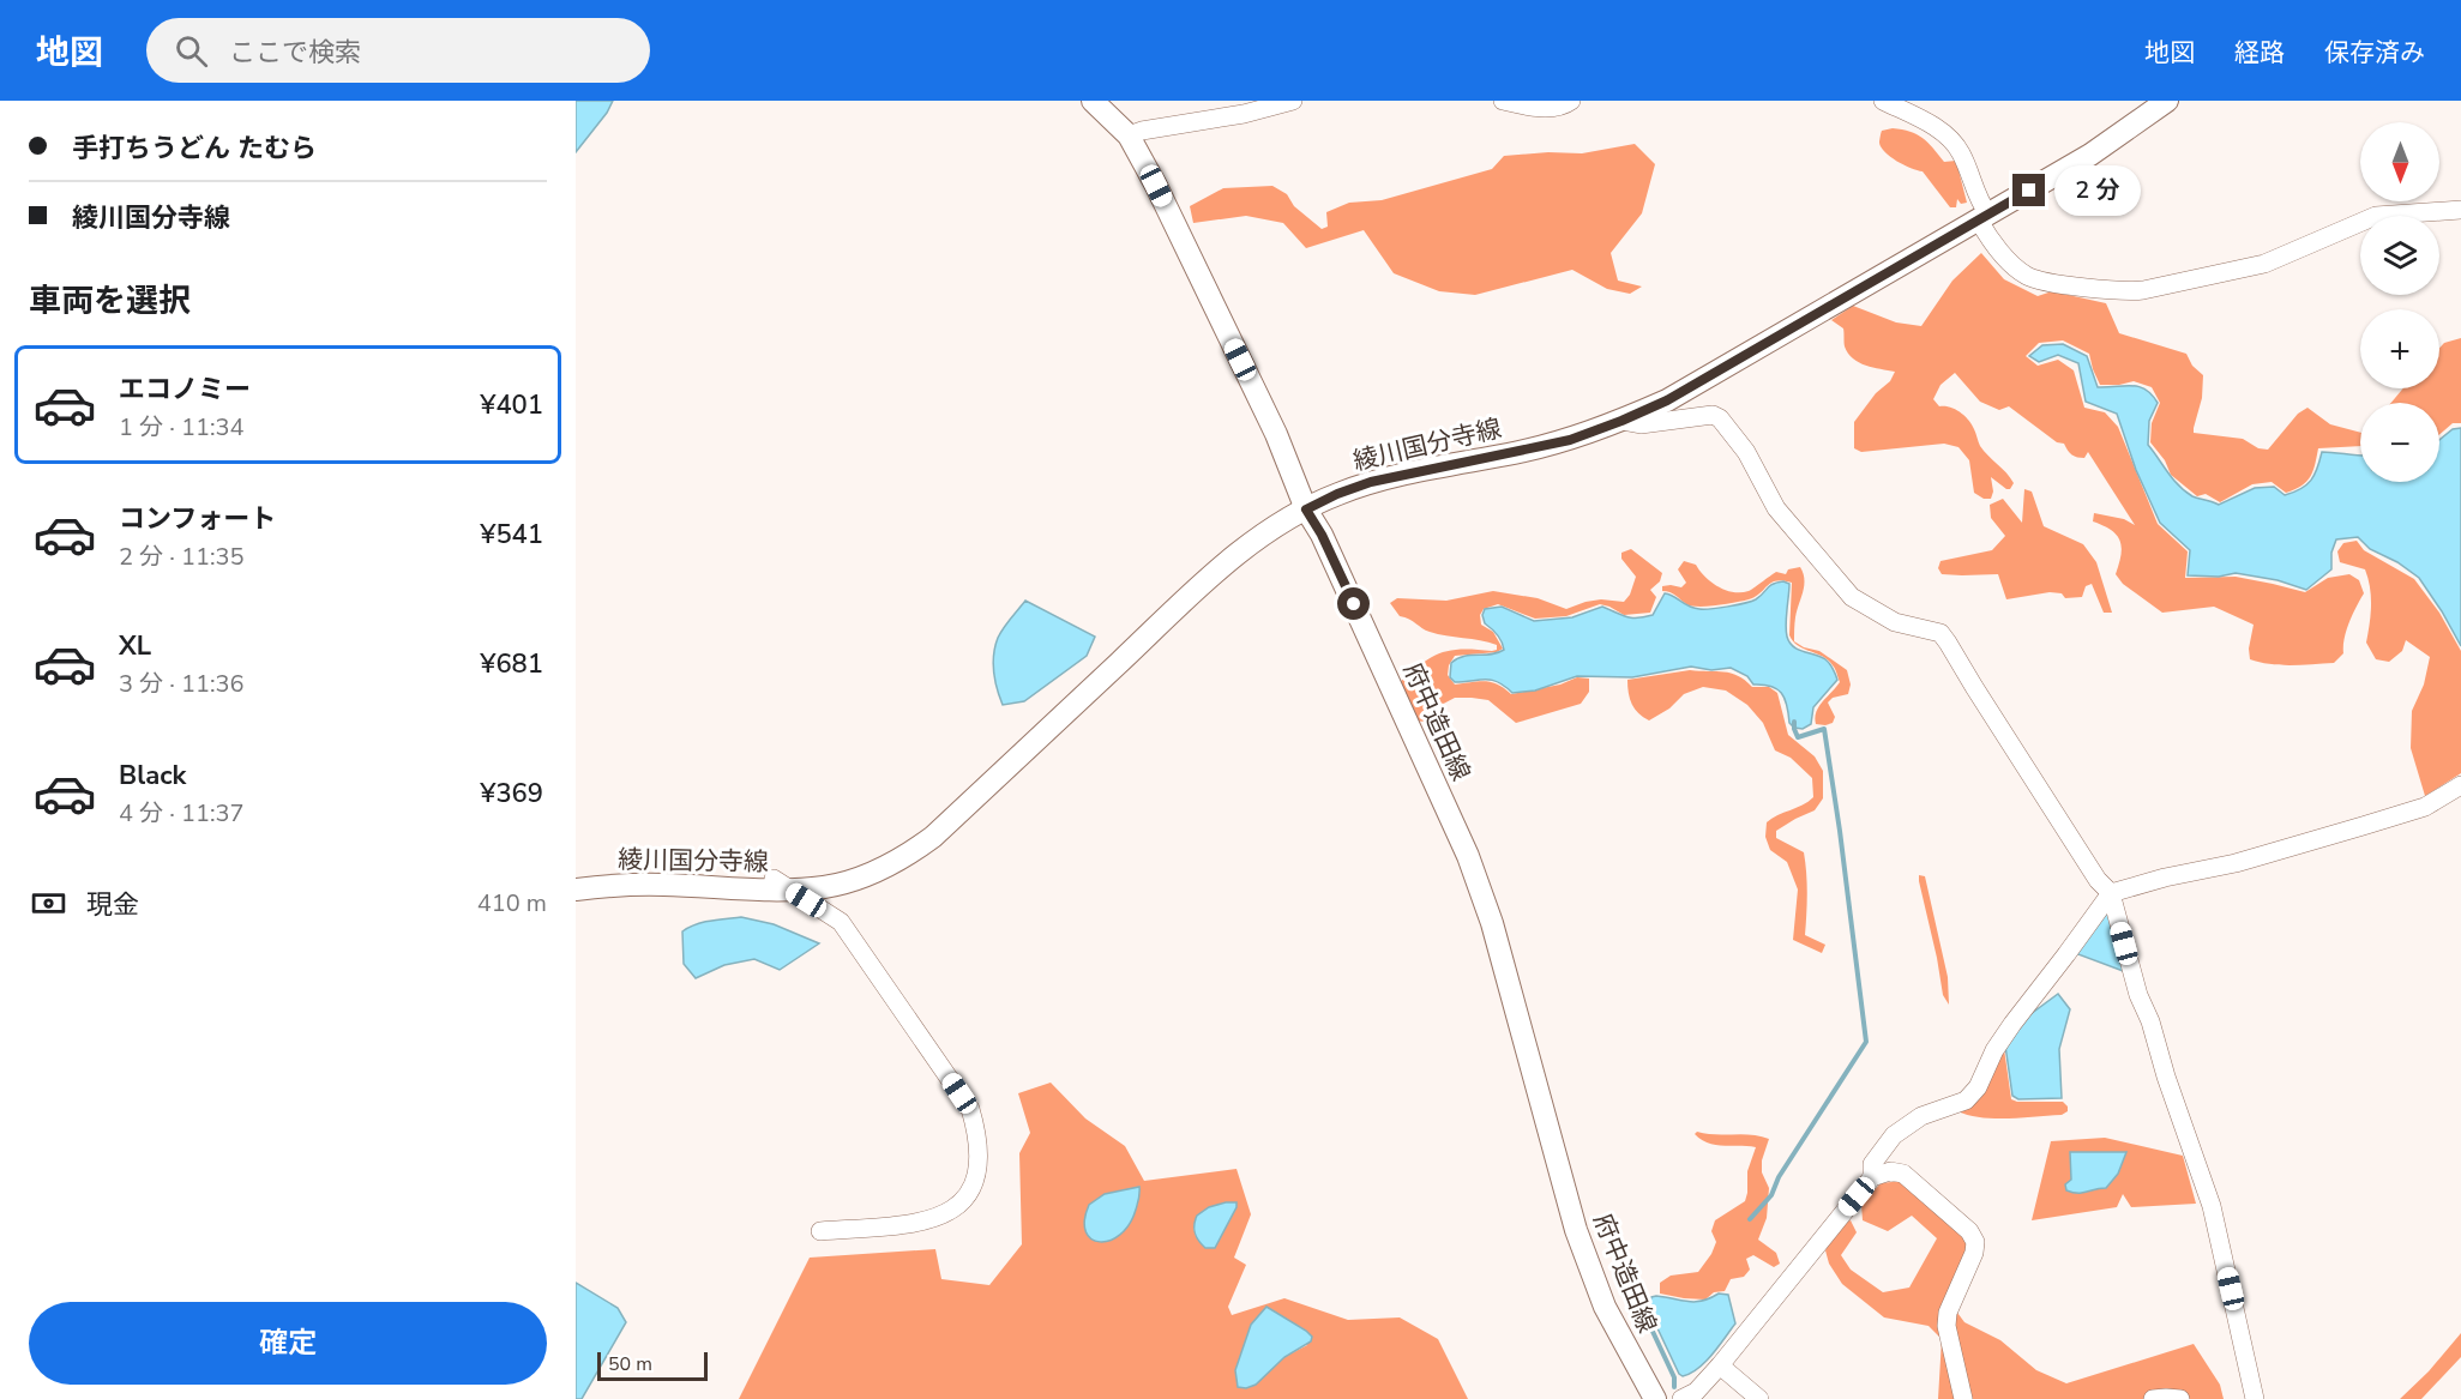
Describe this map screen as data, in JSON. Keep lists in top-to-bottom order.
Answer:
{
  "streets": {
    "main road": ["綾川国分寺線", "府中造田線"]
  },
  "crossings": [
    ["綾川国分寺線", "府中造田線"]
  ],
  "scale_bar": "50 m",
  "north": "bottom",
  "page": {
    "header": "地図",
    "search": "ここで検索",
    "nav": ["地図", "経路", "保存済み"],
    "banner": ["手打ちうどん たむら", "綾川国分寺線"],
    "map_buttons": ["+", "−"],
    "bubble": "2 分",
    "heading": "車両を選択",
    "list": [
      {
        "name": "エコノミー",
        "note": "1 分 · 11:34",
        "value": "¥401"
      },
      {
        "name": "コンフォート",
        "note": "2 分 · 11:35",
        "value": "¥541"
      },
      {
        "name": "XL",
        "note": "3 分 · 11:36",
        "value": "¥681"
      },
      {
        "name": "Black",
        "note": "4 分 · 11:37",
        "value": "¥369"
      }
    ],
    "pay": ["現金", "410 m"],
    "buttons": "確定",
    "scale": "50 m"
  }
}
